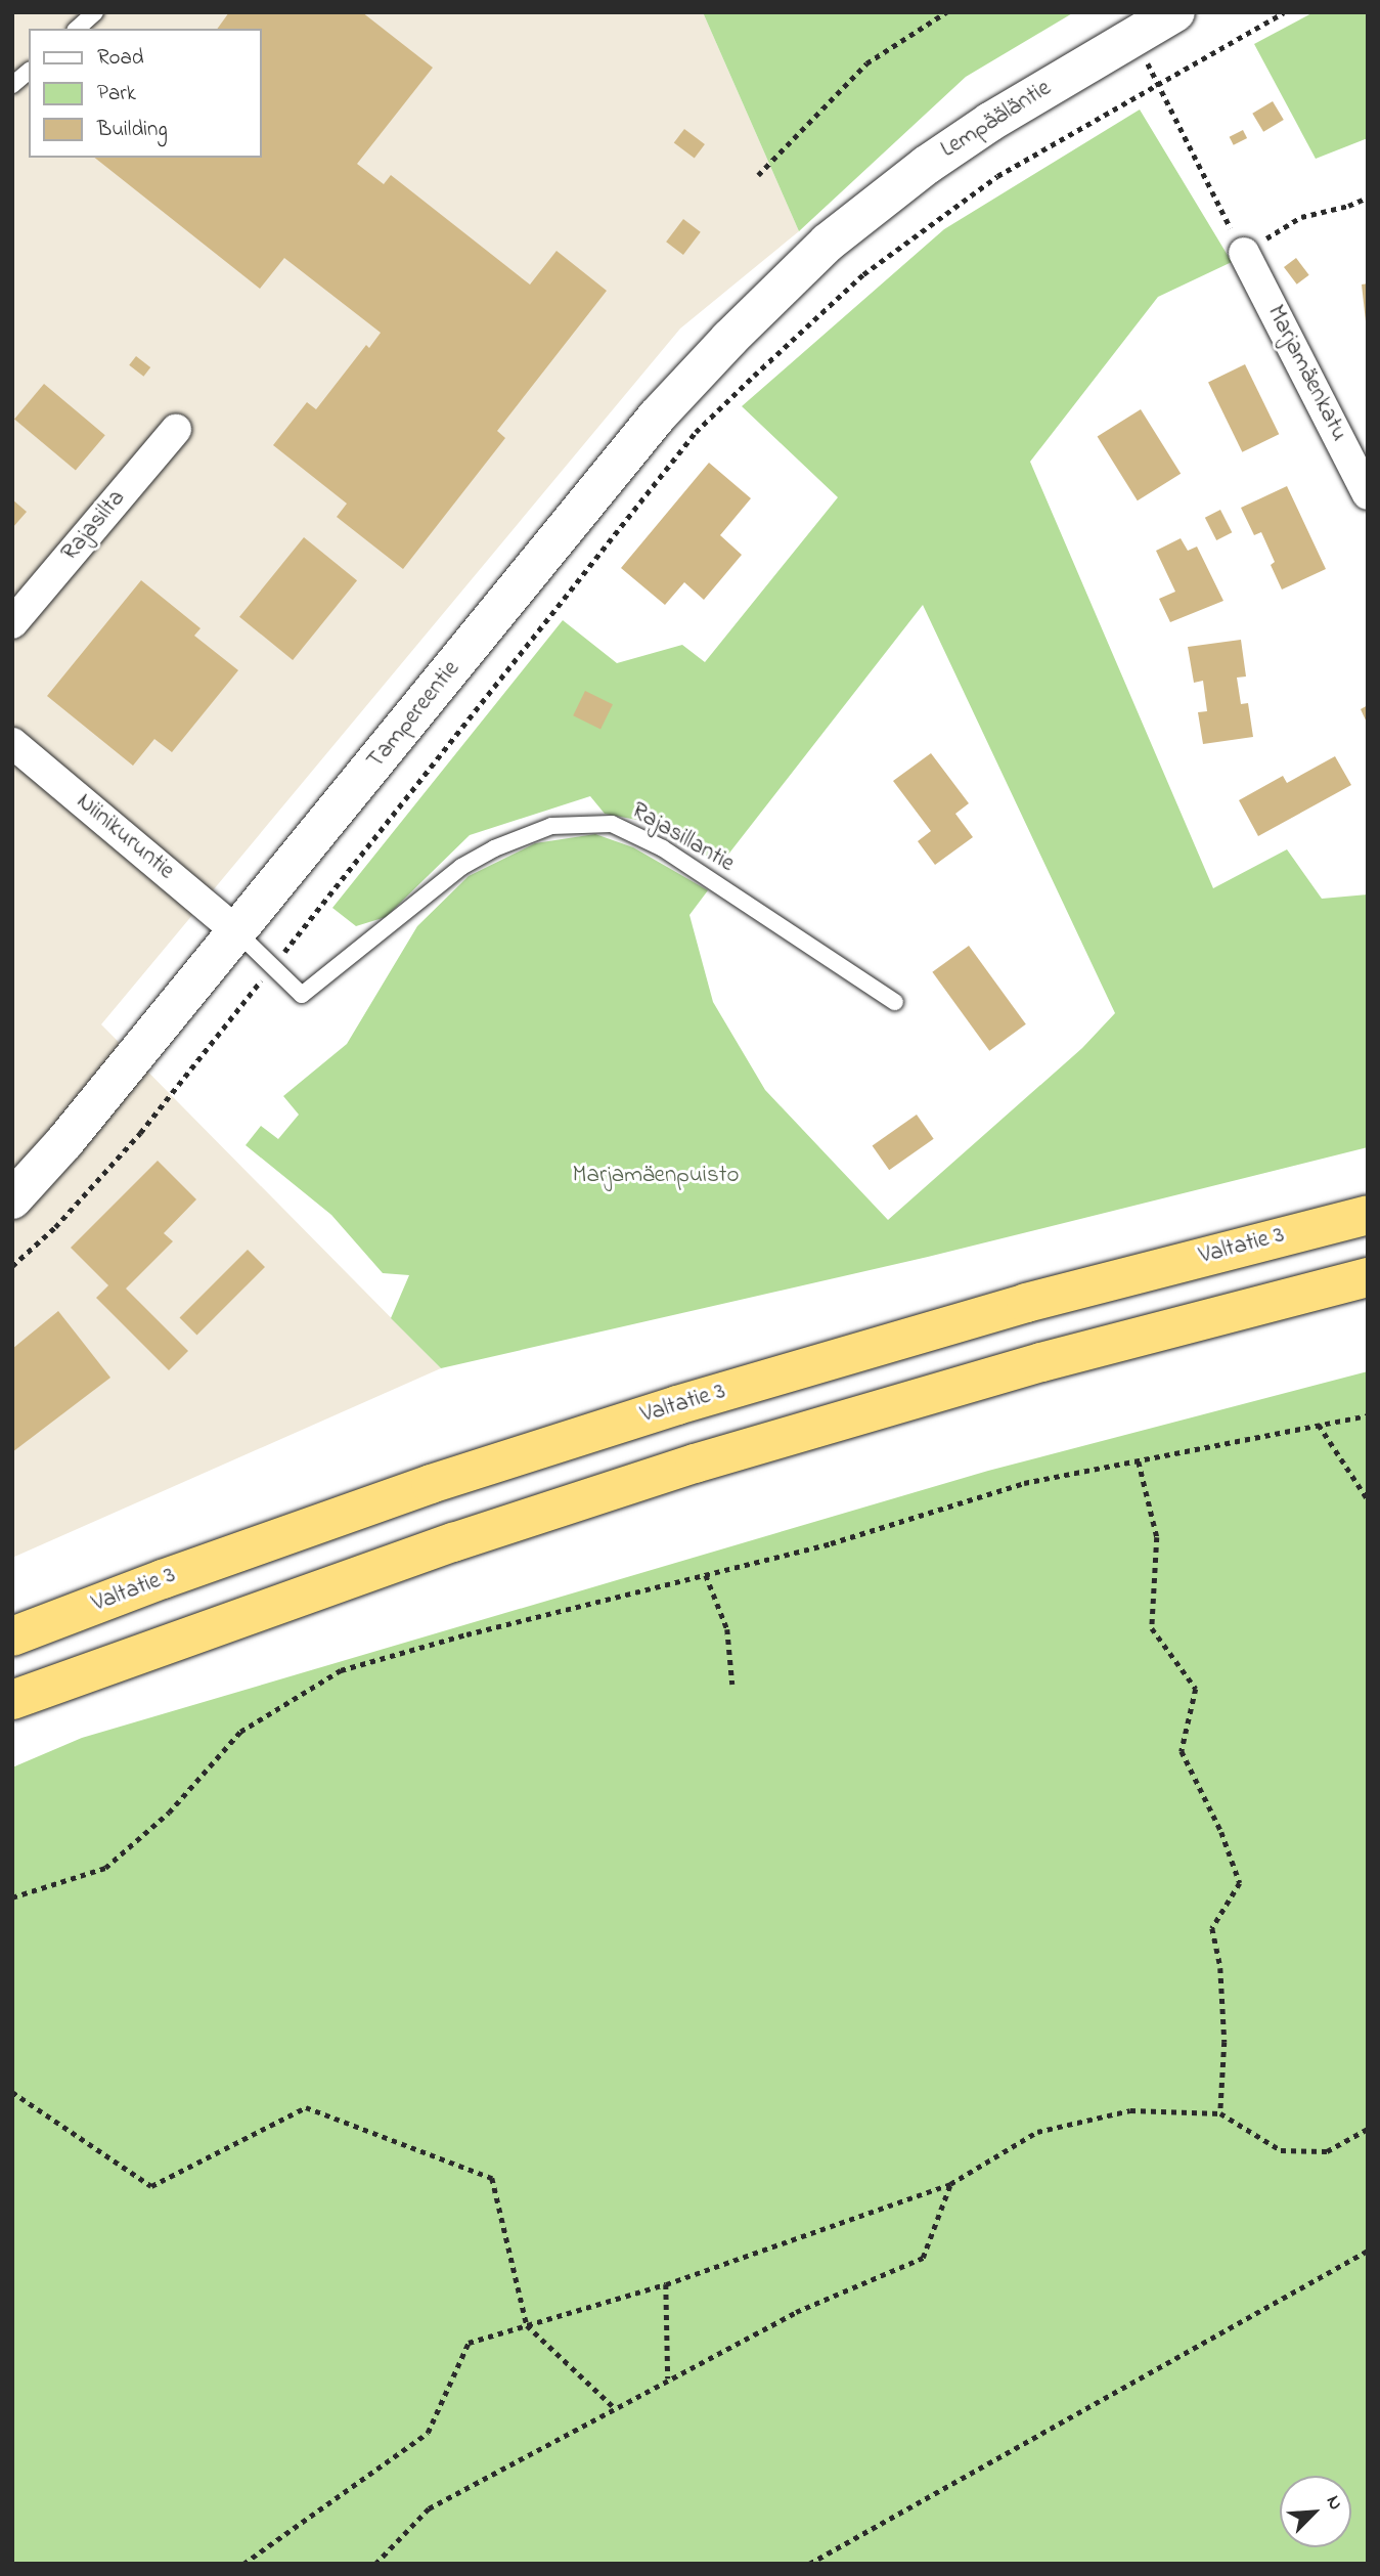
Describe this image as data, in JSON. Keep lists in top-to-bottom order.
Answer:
{
  "streets": {
    "highway": ["Valtatie 3"],
    "main road": ["Lempääläntie", "Tampereentie"],
    "street": ["Marjamäenkatu", "Rajasilta", "Niinikuruntie"],
    "lane": ["Rajasillantie"]
  },
  "crossings": [
    ["Lempääläntie", "Tampereentie"],
    ["Tampereentie", "Niinikuruntie"],
    ["Tampereentie", "Rajasillantie"],
    ["Niinikuruntie", "Rajasillantie"]
  ],
  "parks": ["Marjamäenpuisto"],
  "legend": ["Road", "Park", "Building"],
  "north": "top right"
}
